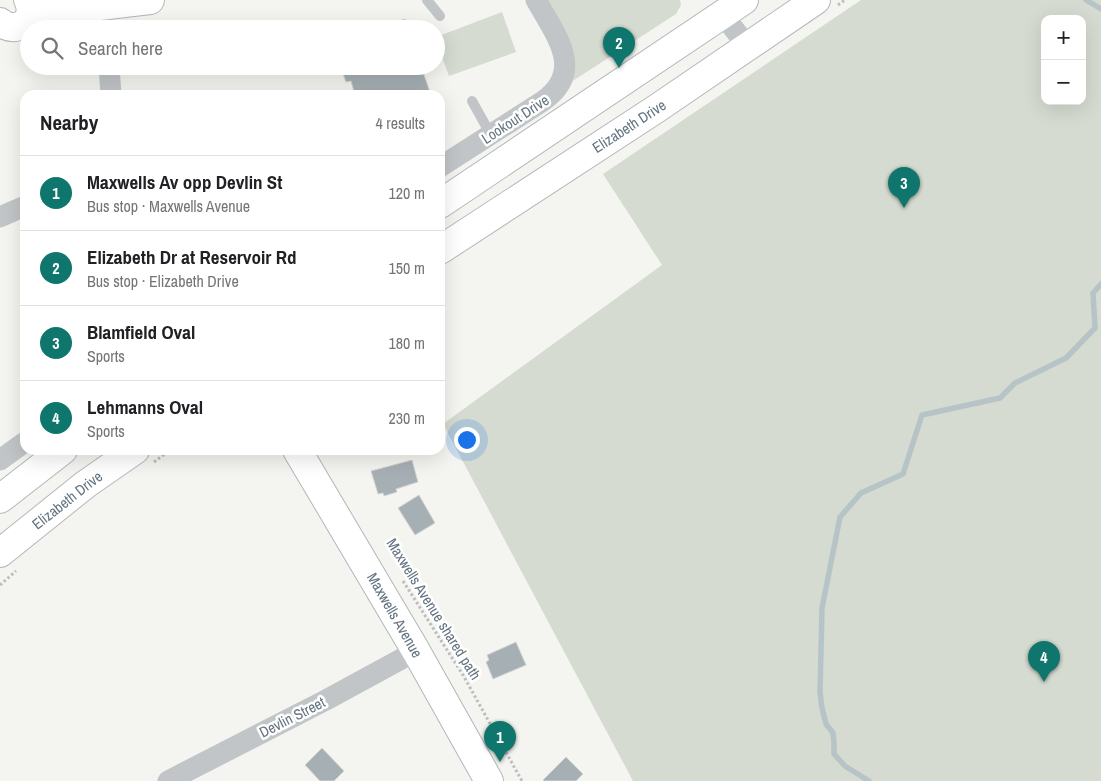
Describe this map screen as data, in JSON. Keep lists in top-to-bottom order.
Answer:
{
  "streets": {
    "main road": ["Elizabeth Drive", "Maxwells Avenue"],
    "street": ["Lookout Drive", "Devlin Street"],
    "path": ["Maxwells Avenue shared path"]
  },
  "crossings": [
    ["Maxwells Avenue", "Devlin Street"]
  ],
  "page": {
    "map_buttons": ["+", "−"],
    "search": "Search here",
    "pins": [
      "2",
      "3",
      "4",
      "1"
    ],
    "heading": ["Nearby", "4 results"],
    "list": [
      {
        "mark": "1",
        "name": "Maxwells Av opp Devlin St",
        "note": "Bus stop · Maxwells Avenue",
        "value": "120 m"
      },
      {
        "mark": "2",
        "name": "Elizabeth Dr at Reservoir Rd",
        "note": "Bus stop · Elizabeth Drive",
        "value": "150 m"
      },
      {
        "mark": "3",
        "name": "Blamfield Oval",
        "note": "Sports",
        "value": "180 m"
      },
      {
        "mark": "4",
        "name": "Lehmanns Oval",
        "note": "Sports",
        "value": "230 m"
      }
    ]
  }
}
